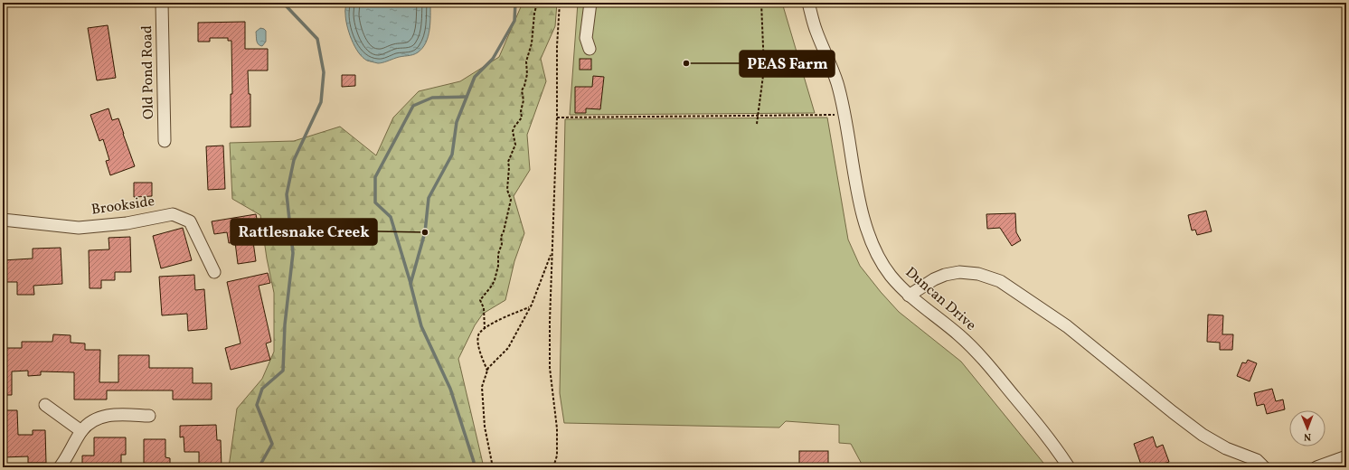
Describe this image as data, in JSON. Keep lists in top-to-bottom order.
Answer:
{
  "streets": {
    "street": ["Old Pond Road", "Brookside", "Duncan Drive"]
  },
  "places": ["PEAS Farm", "Rattlesnake Creek"],
  "north": "bottom"
}
